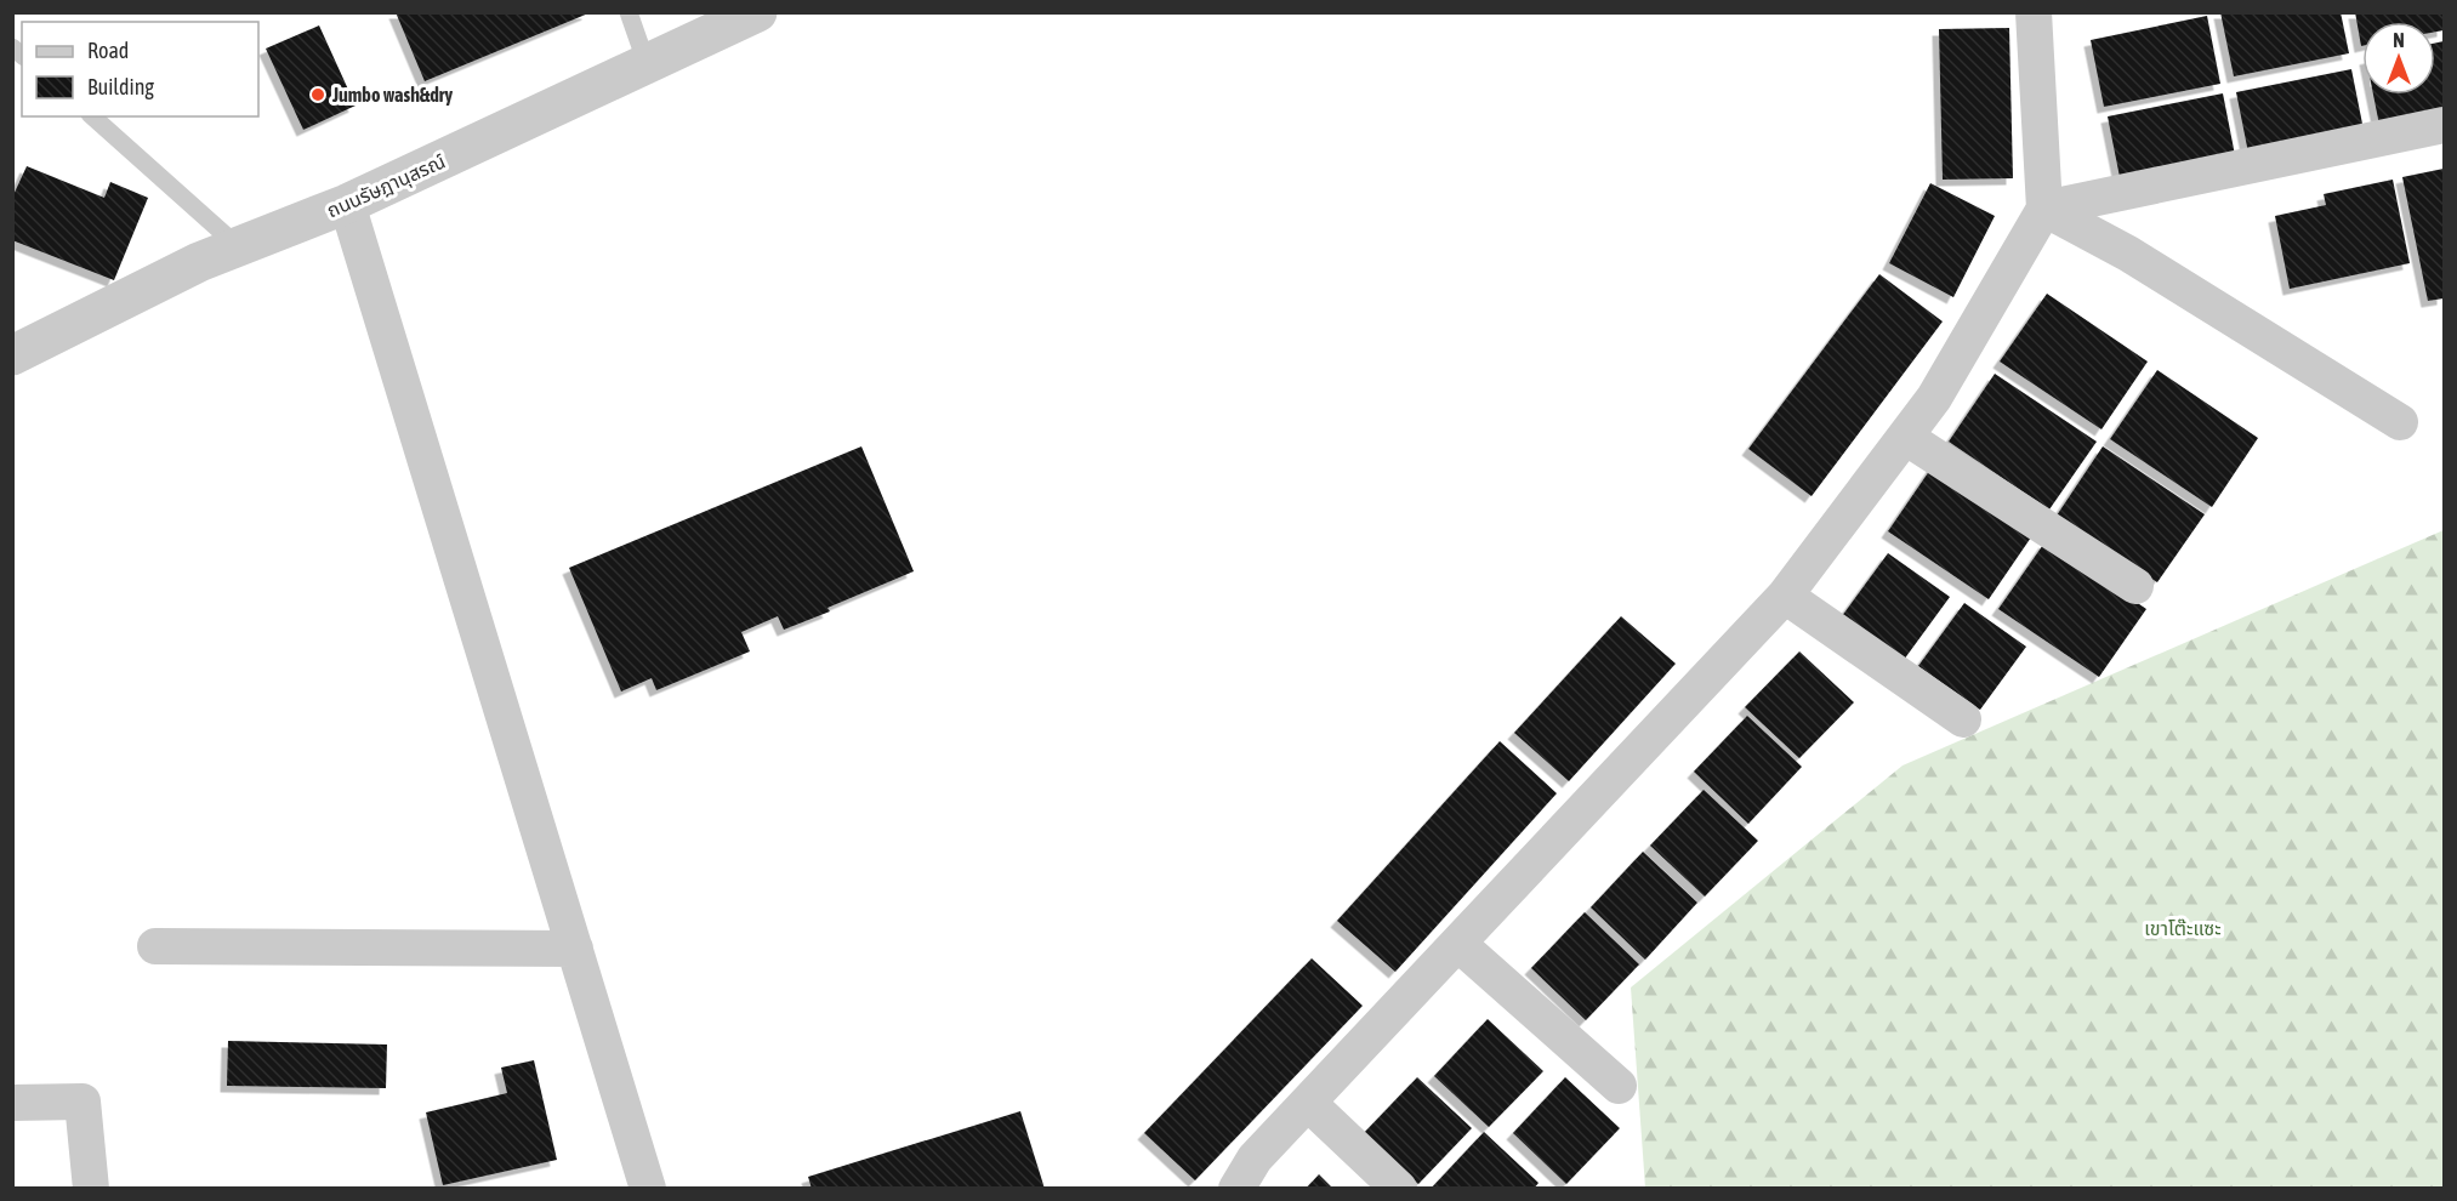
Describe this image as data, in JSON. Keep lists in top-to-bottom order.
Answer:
{
  "streets": {
    "street": ["ถนนรัษฎานุสรณ์"]
  },
  "parks": ["เขาโต๊ะแซะ"],
  "places": ["Jumbo wash&dry"],
  "legend": ["Road", "Building"],
  "north": "top"
}
